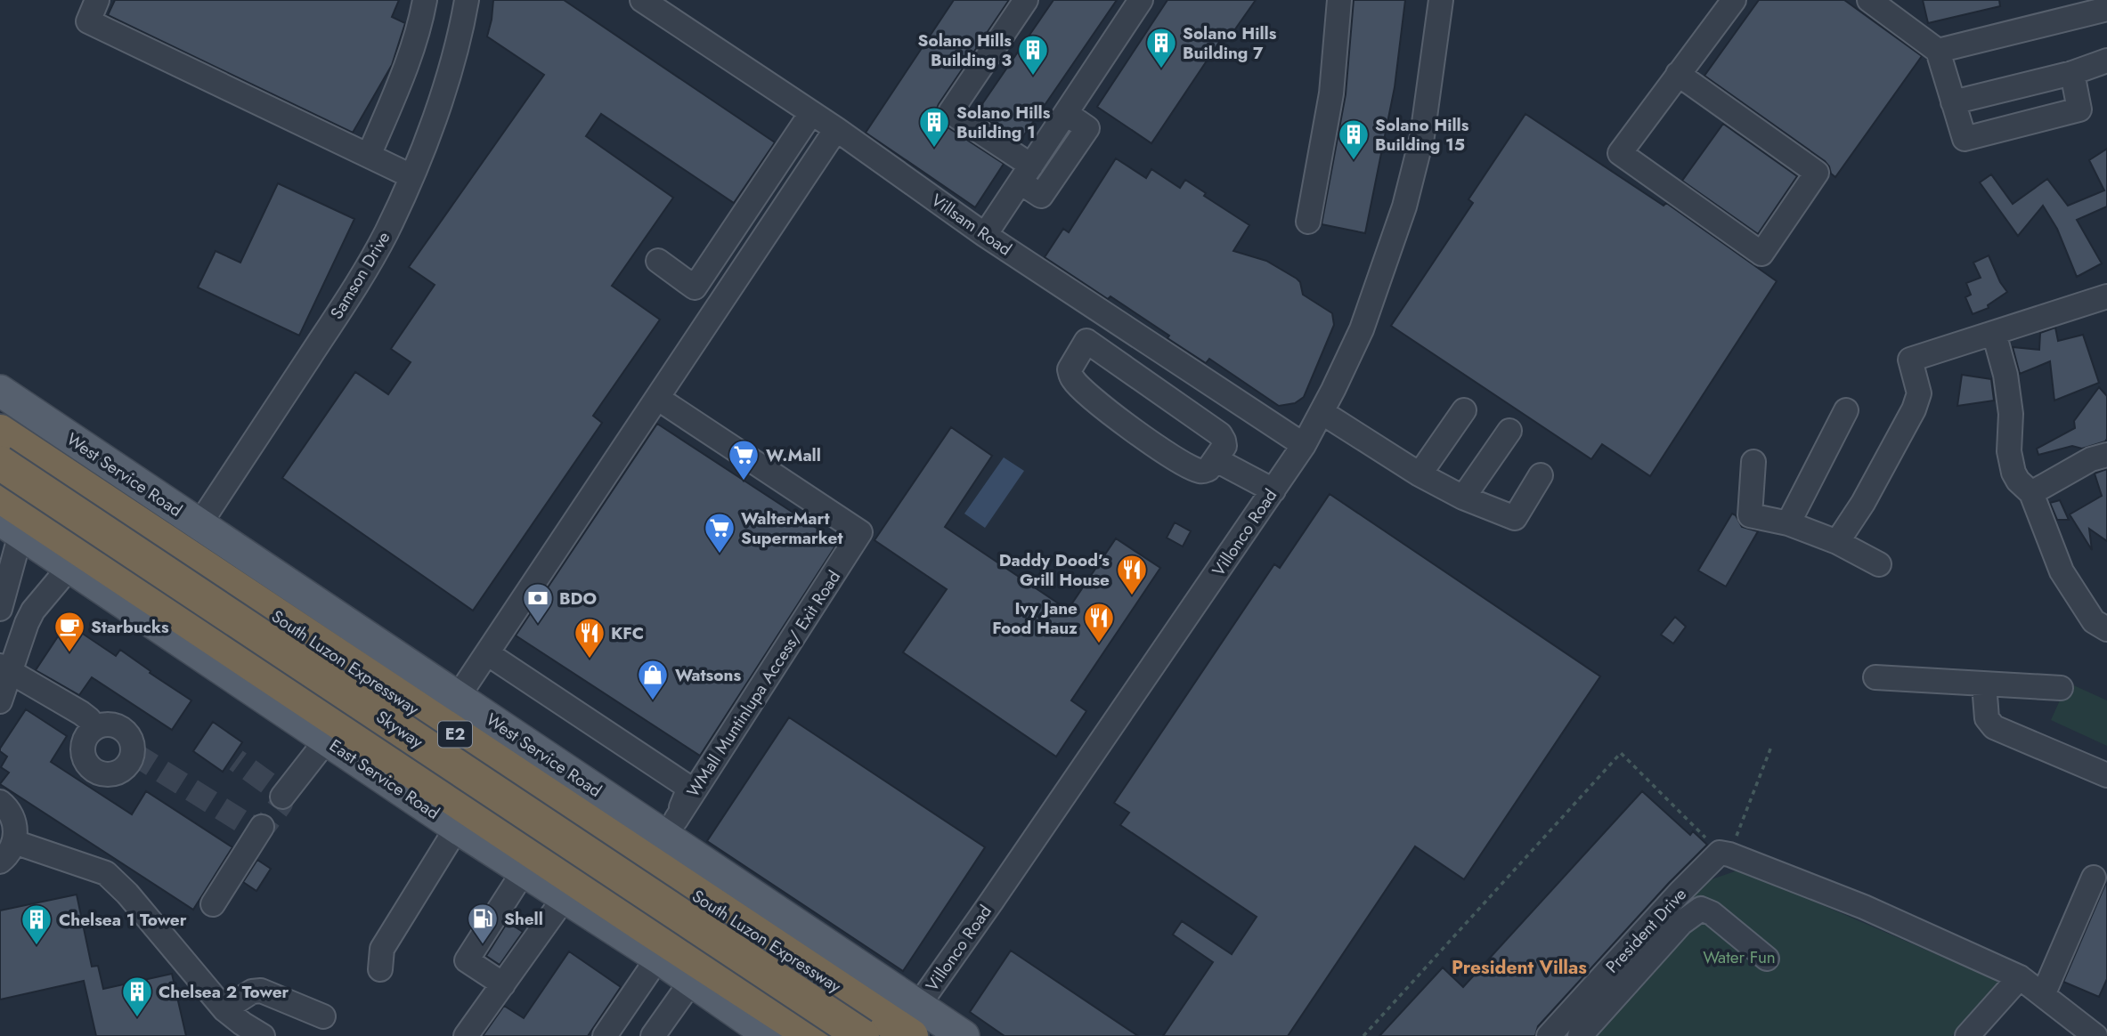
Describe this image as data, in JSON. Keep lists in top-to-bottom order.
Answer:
{
  "streets": {
    "highway": ["South Luzon Expressway", "Skyway", "E2"],
    "main road": ["West Service Road", "East Service Road"],
    "street": [
      "Villsam Road",
      "Samson Drive",
      "Villonco Road",
      "WMall Muntinlupa Access/ Exit Road",
      "President Drive"
    ]
  },
  "crossings": [
    ["Villsam Road", "Villonco Road"],
    ["Samson Drive", "West Service Road"],
    ["West Service Road", "Villonco Road"],
    ["West Service Road", "South Luzon Expressway"],
    ["West Service Road", "WMall Muntinlupa Access/ Exit Road"],
    ["Villonco Road", "South Luzon Expressway"]
  ],
  "districts": ["President Villas"],
  "parks": ["Water Fun"],
  "places": {
    "building": [
      "Solano Hills Building 7",
      "Solano Hills Building 3",
      "Solano Hills Building 1",
      "Solano Hills Building 15",
      "Chelsea 1 Tower",
      "Chelsea 2 Tower"
    ],
    "supermarket": ["W.Mall", "WalterMart Supermarket"],
    "restaurant": ["Daddy Dood’s Grill House", "Ivy Jane Food Hauz", "KFC"],
    "bank": ["BDO"],
    "cafe": ["Starbucks"],
    "shop": ["Watsons"],
    "fuel station": ["Shell"]
  }
}
